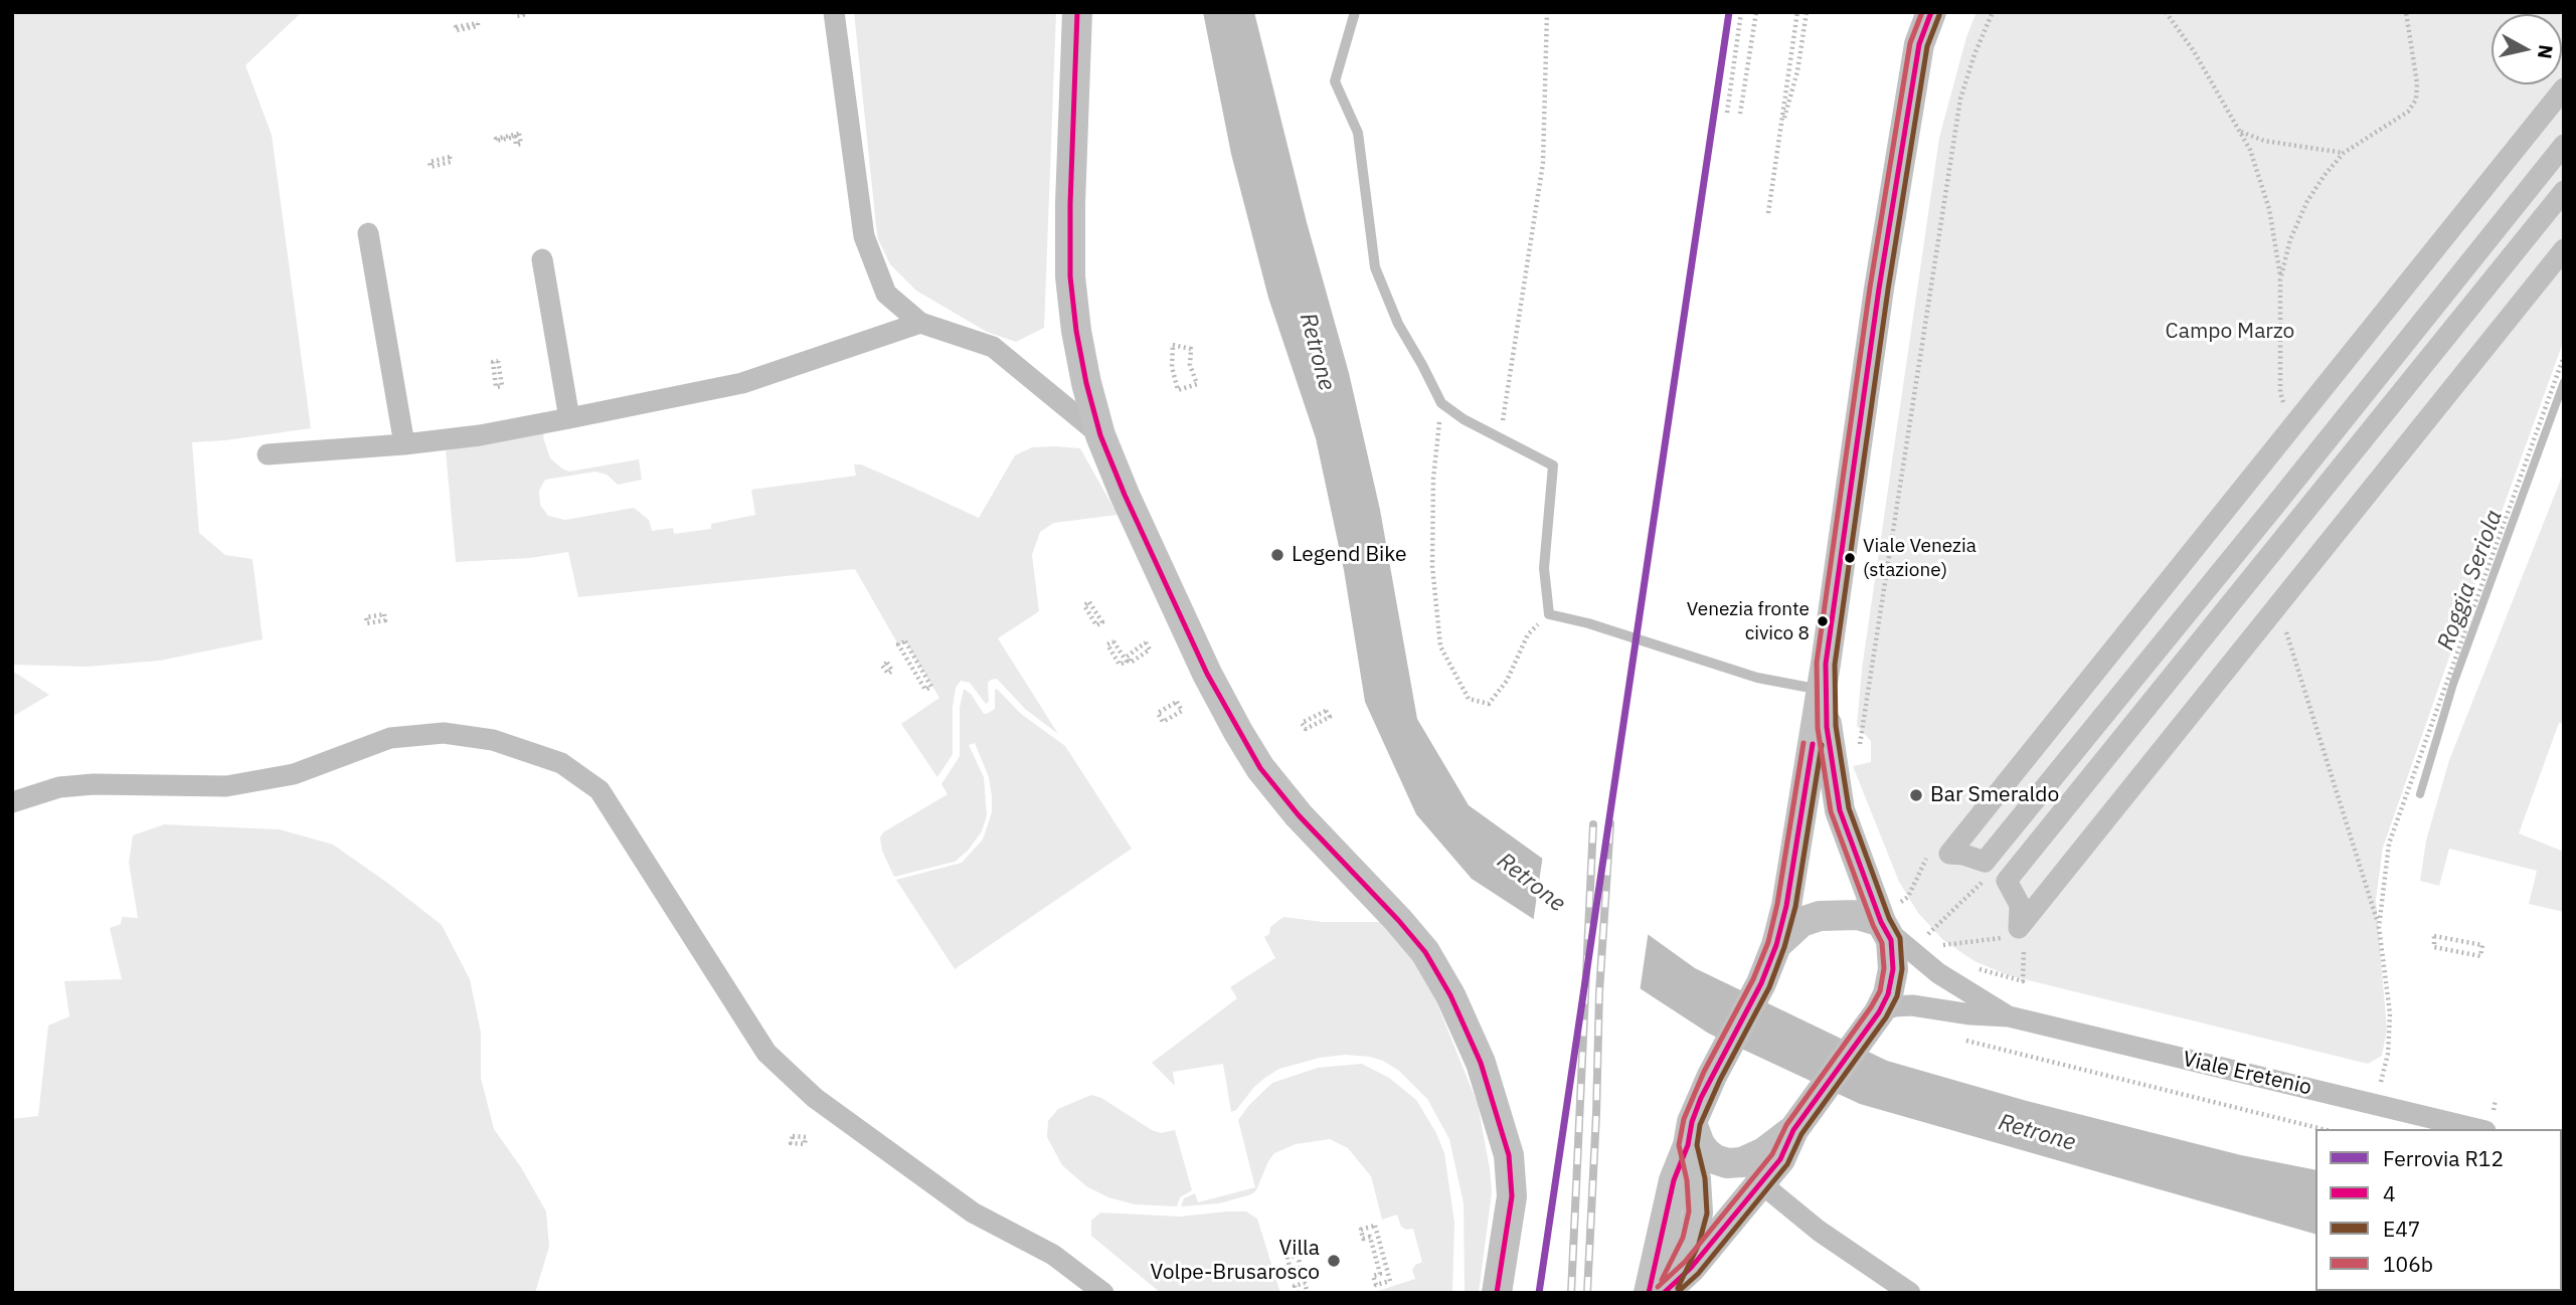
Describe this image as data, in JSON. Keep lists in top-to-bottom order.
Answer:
{
  "streets": {
    "street": ["Viale Eretenio"]
  },
  "water": ["Retrone", "Roggia Seriola"],
  "parks": ["Campo Marzo"],
  "places": [
    "Legend Bike",
    "Viale Venezia (stazione)",
    "Venezia fronte civico 8",
    "Bar Smeraldo",
    "Villa Volpe-Brusarosco"
  ],
  "lines": [
    "rail line R12",
    "transit line 4",
    "transit line 106b",
    "transit line E47"
  ],
  "legend": [
    "Ferrovia R12",
    "4",
    "E47",
    "106b"
  ],
  "north": "right"
}
